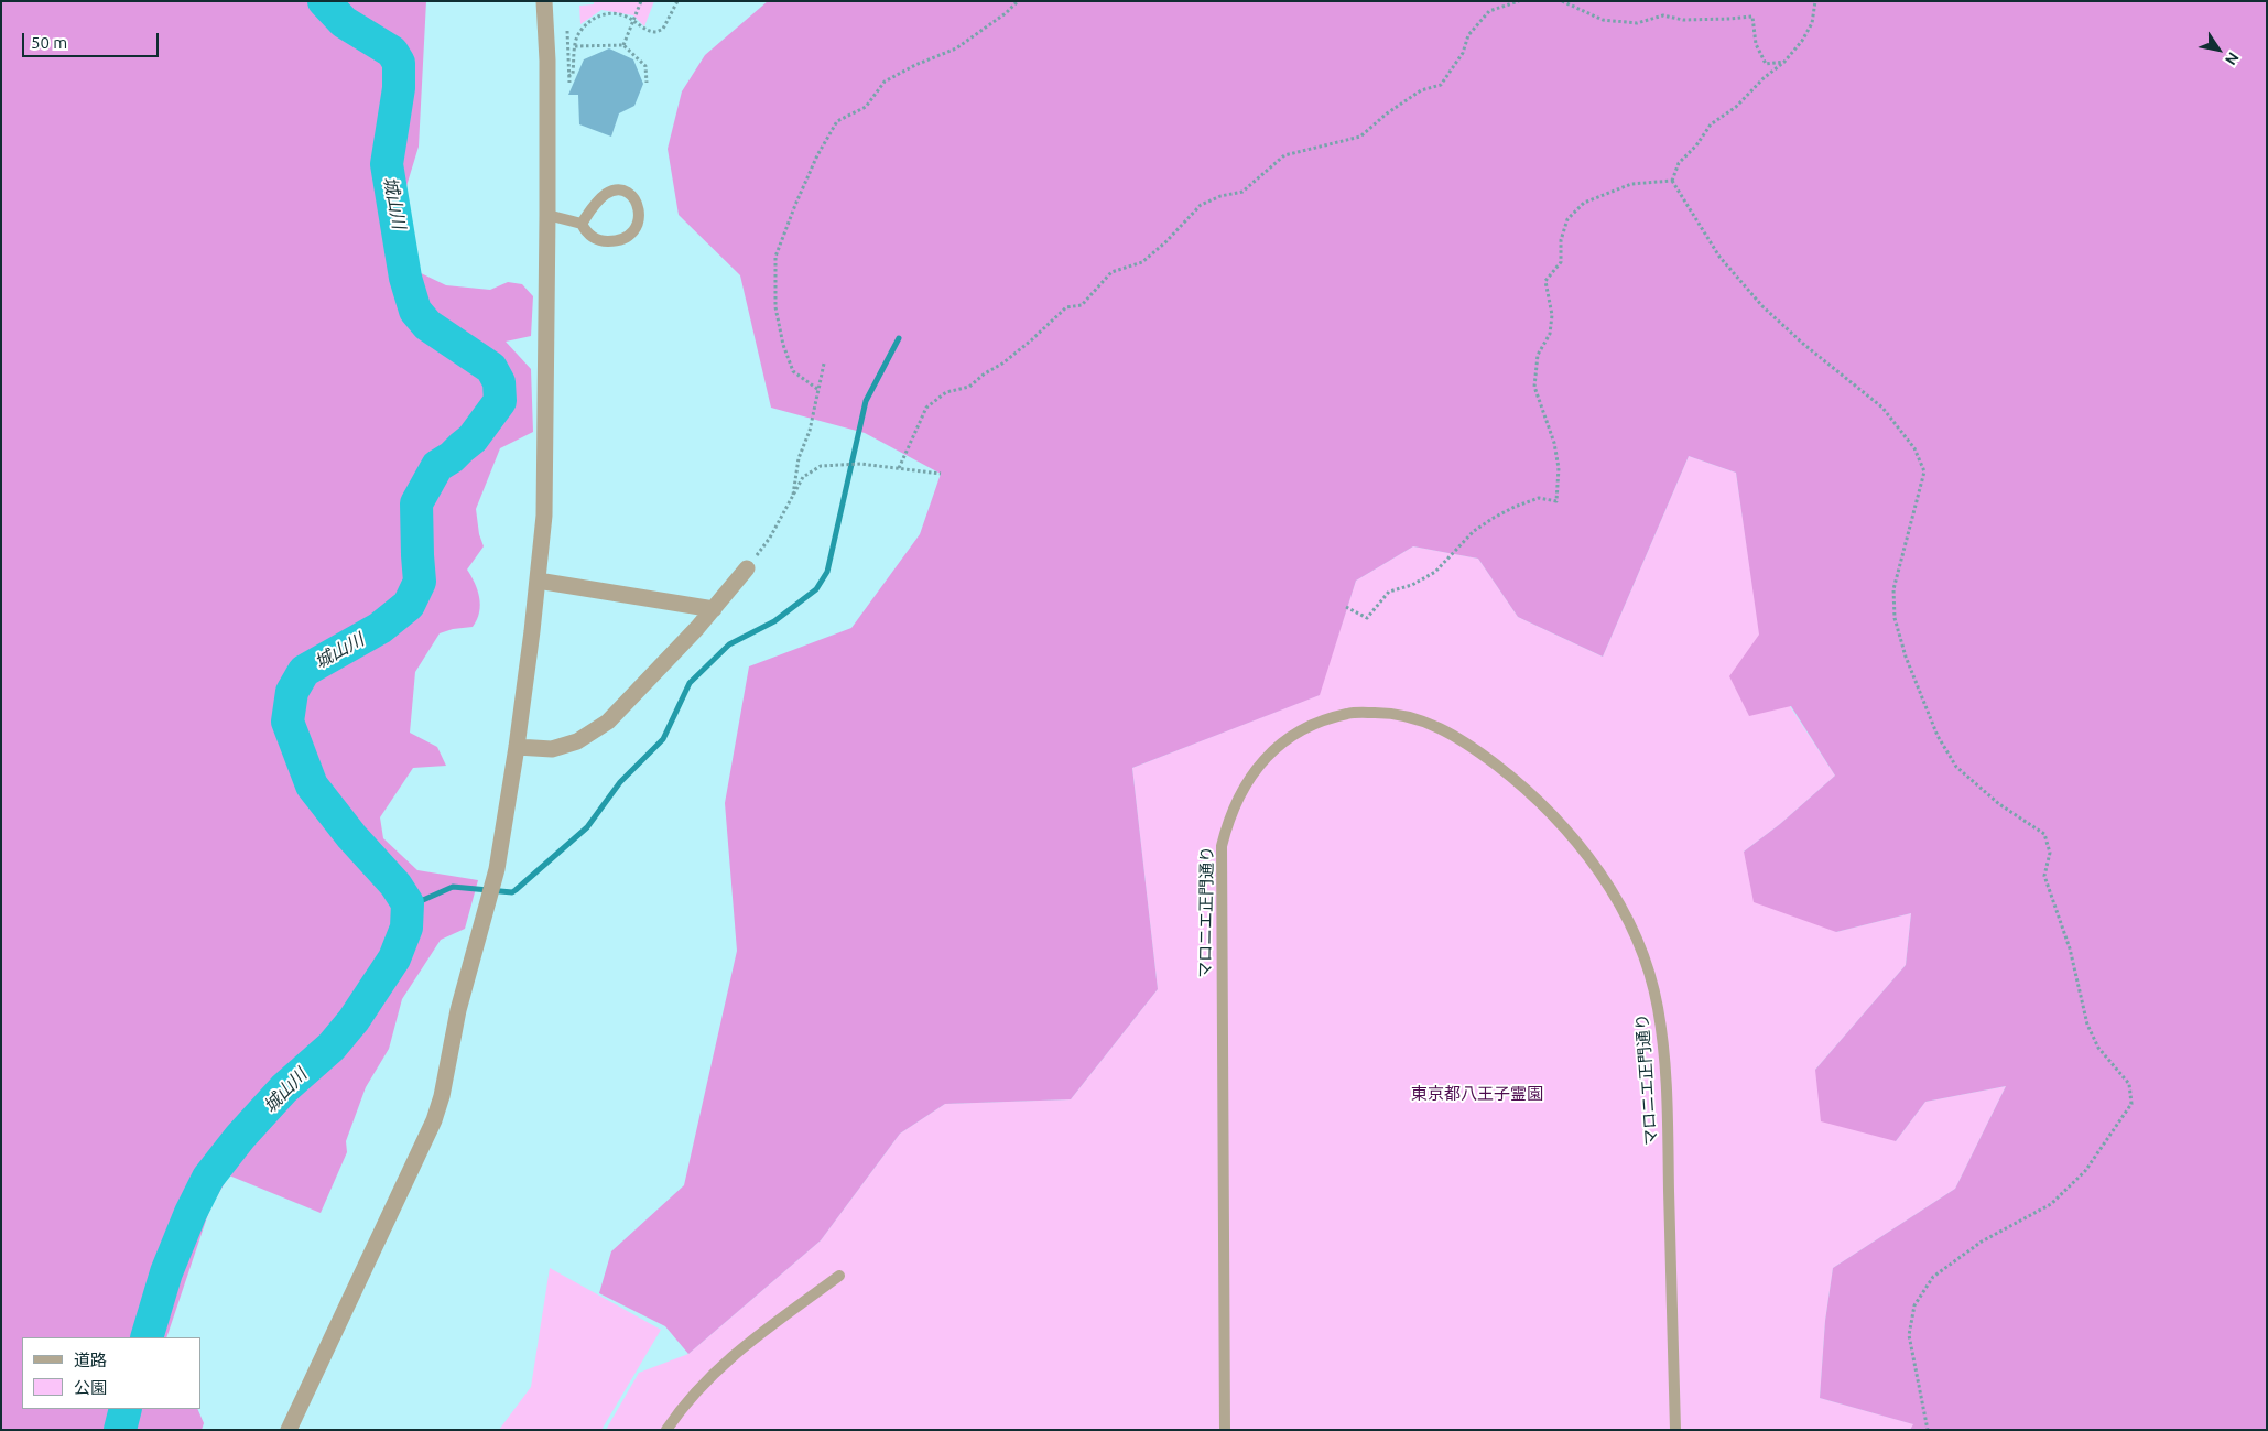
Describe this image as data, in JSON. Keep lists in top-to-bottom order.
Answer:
{
  "streets": {
    "lane": ["マロニエ正門通り"]
  },
  "water": ["城山川"],
  "parks": ["東京都八王子霊園"],
  "legend": ["道路", "公園"],
  "scale_bar": "50 m",
  "north": "bottom right"
}
